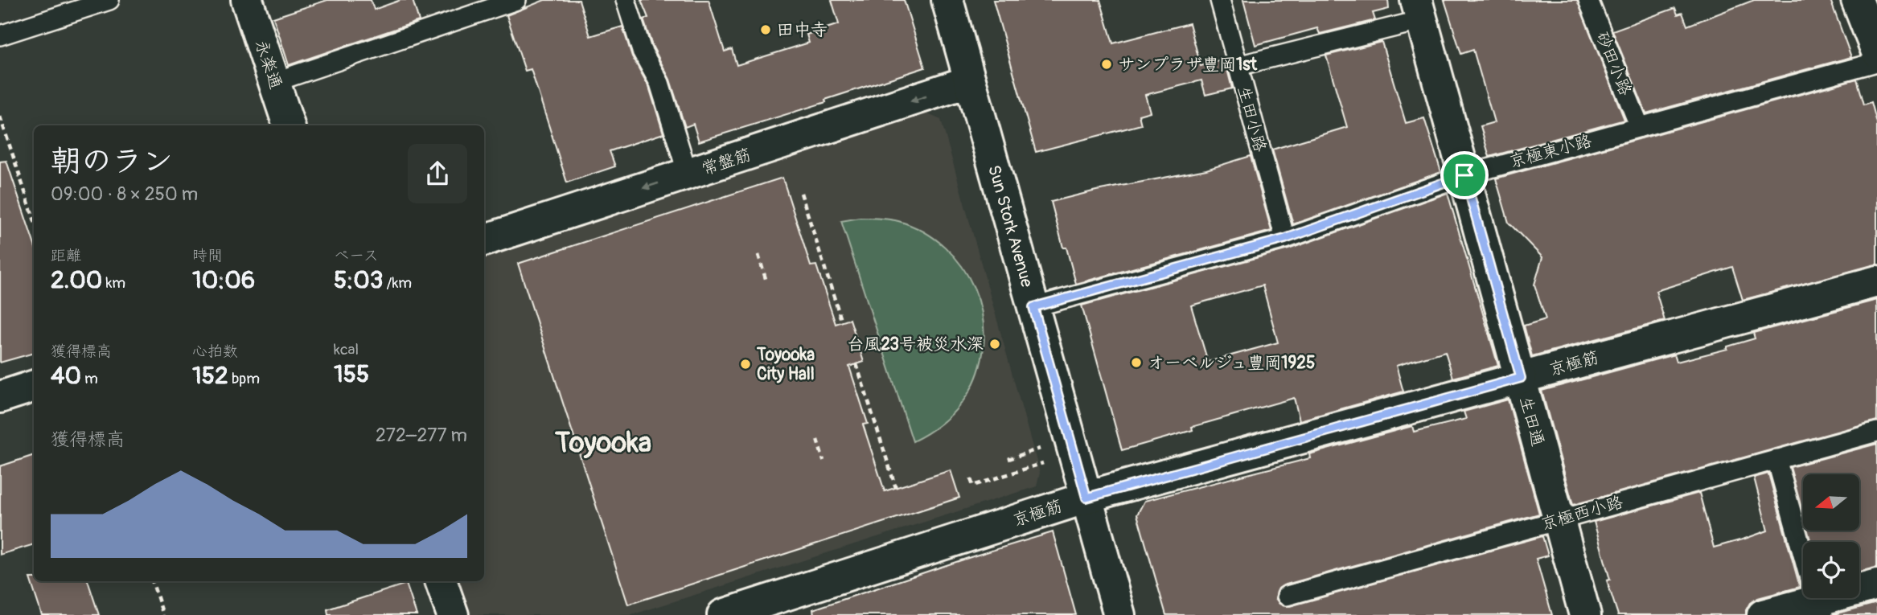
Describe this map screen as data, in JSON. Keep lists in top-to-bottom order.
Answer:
{
  "streets": {
    "street": [
      "永楽通",
      "常盤筋",
      "Sun Stork Avenue",
      "京極筋",
      "生田通"
    ],
    "lane": [
      "砂田小路",
      "生田小路",
      "京極東小路",
      "京極西小路"
    ]
  },
  "crossings": [
    ["砂田小路", "京極東小路"],
    ["生田小路", "京極東小路"],
    ["京極東小路", "Sun Stork Avenue"],
    ["京極東小路", "生田通"],
    ["常盤筋", "Sun Stork Avenue"],
    ["Sun Stork Avenue", "京極筋"],
    ["京極筋", "生田通"],
    ["生田通", "京極西小路"]
  ],
  "one_way": ["常盤筋"],
  "districts": ["Toyooka"],
  "places": [
    "田中寺",
    "サンプラザ豊岡1st",
    "台風23号被災水深",
    "オーベルジュ豊岡1925",
    "Toyooka City Hall"
  ],
  "north": "left",
  "page": {
    "heading": ["朝のラン", "09:00 · 8 × 250 m"],
    "stats": [
      ["距離", "2.00 km"],
      ["時間", "10:06"],
      ["ペース", "5:03 /km"],
      ["獲得標高", "40 m"],
      ["心拍数", "152 bpm"],
      ["kcal", "155"]
    ],
    "chart": ["獲得標高", "272–277 m"]
  }
}
